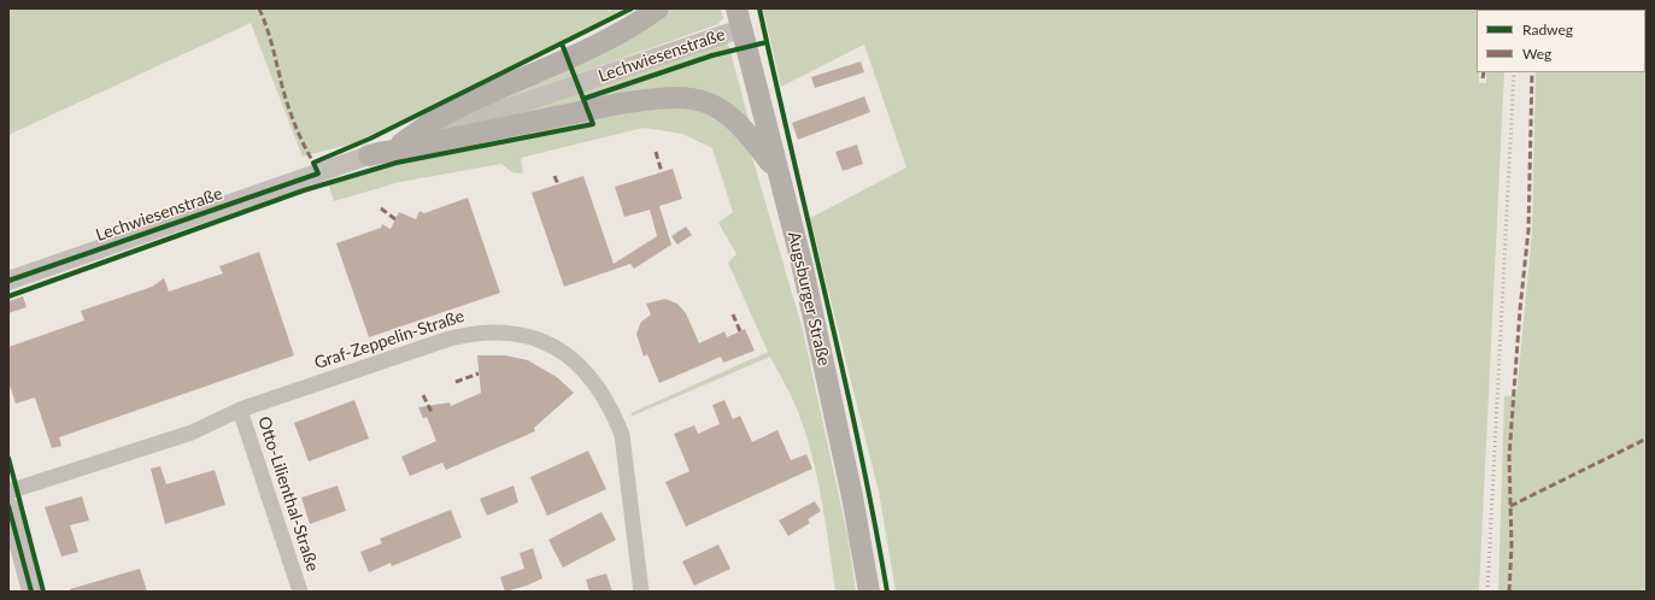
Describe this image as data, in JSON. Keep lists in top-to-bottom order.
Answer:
{
  "streets": {
    "main road": ["Augsburger Straße"],
    "street": ["Lechwiesenstraße", "Graf-Zeppelin-Straße", "Otto-Lilienthal-Straße"]
  },
  "crossings": [
    ["Lechwiesenstraße", "Augsburger Straße"],
    ["Graf-Zeppelin-Straße", "Otto-Lilienthal-Straße"]
  ],
  "legend": ["Radweg", "Weg"]
}
